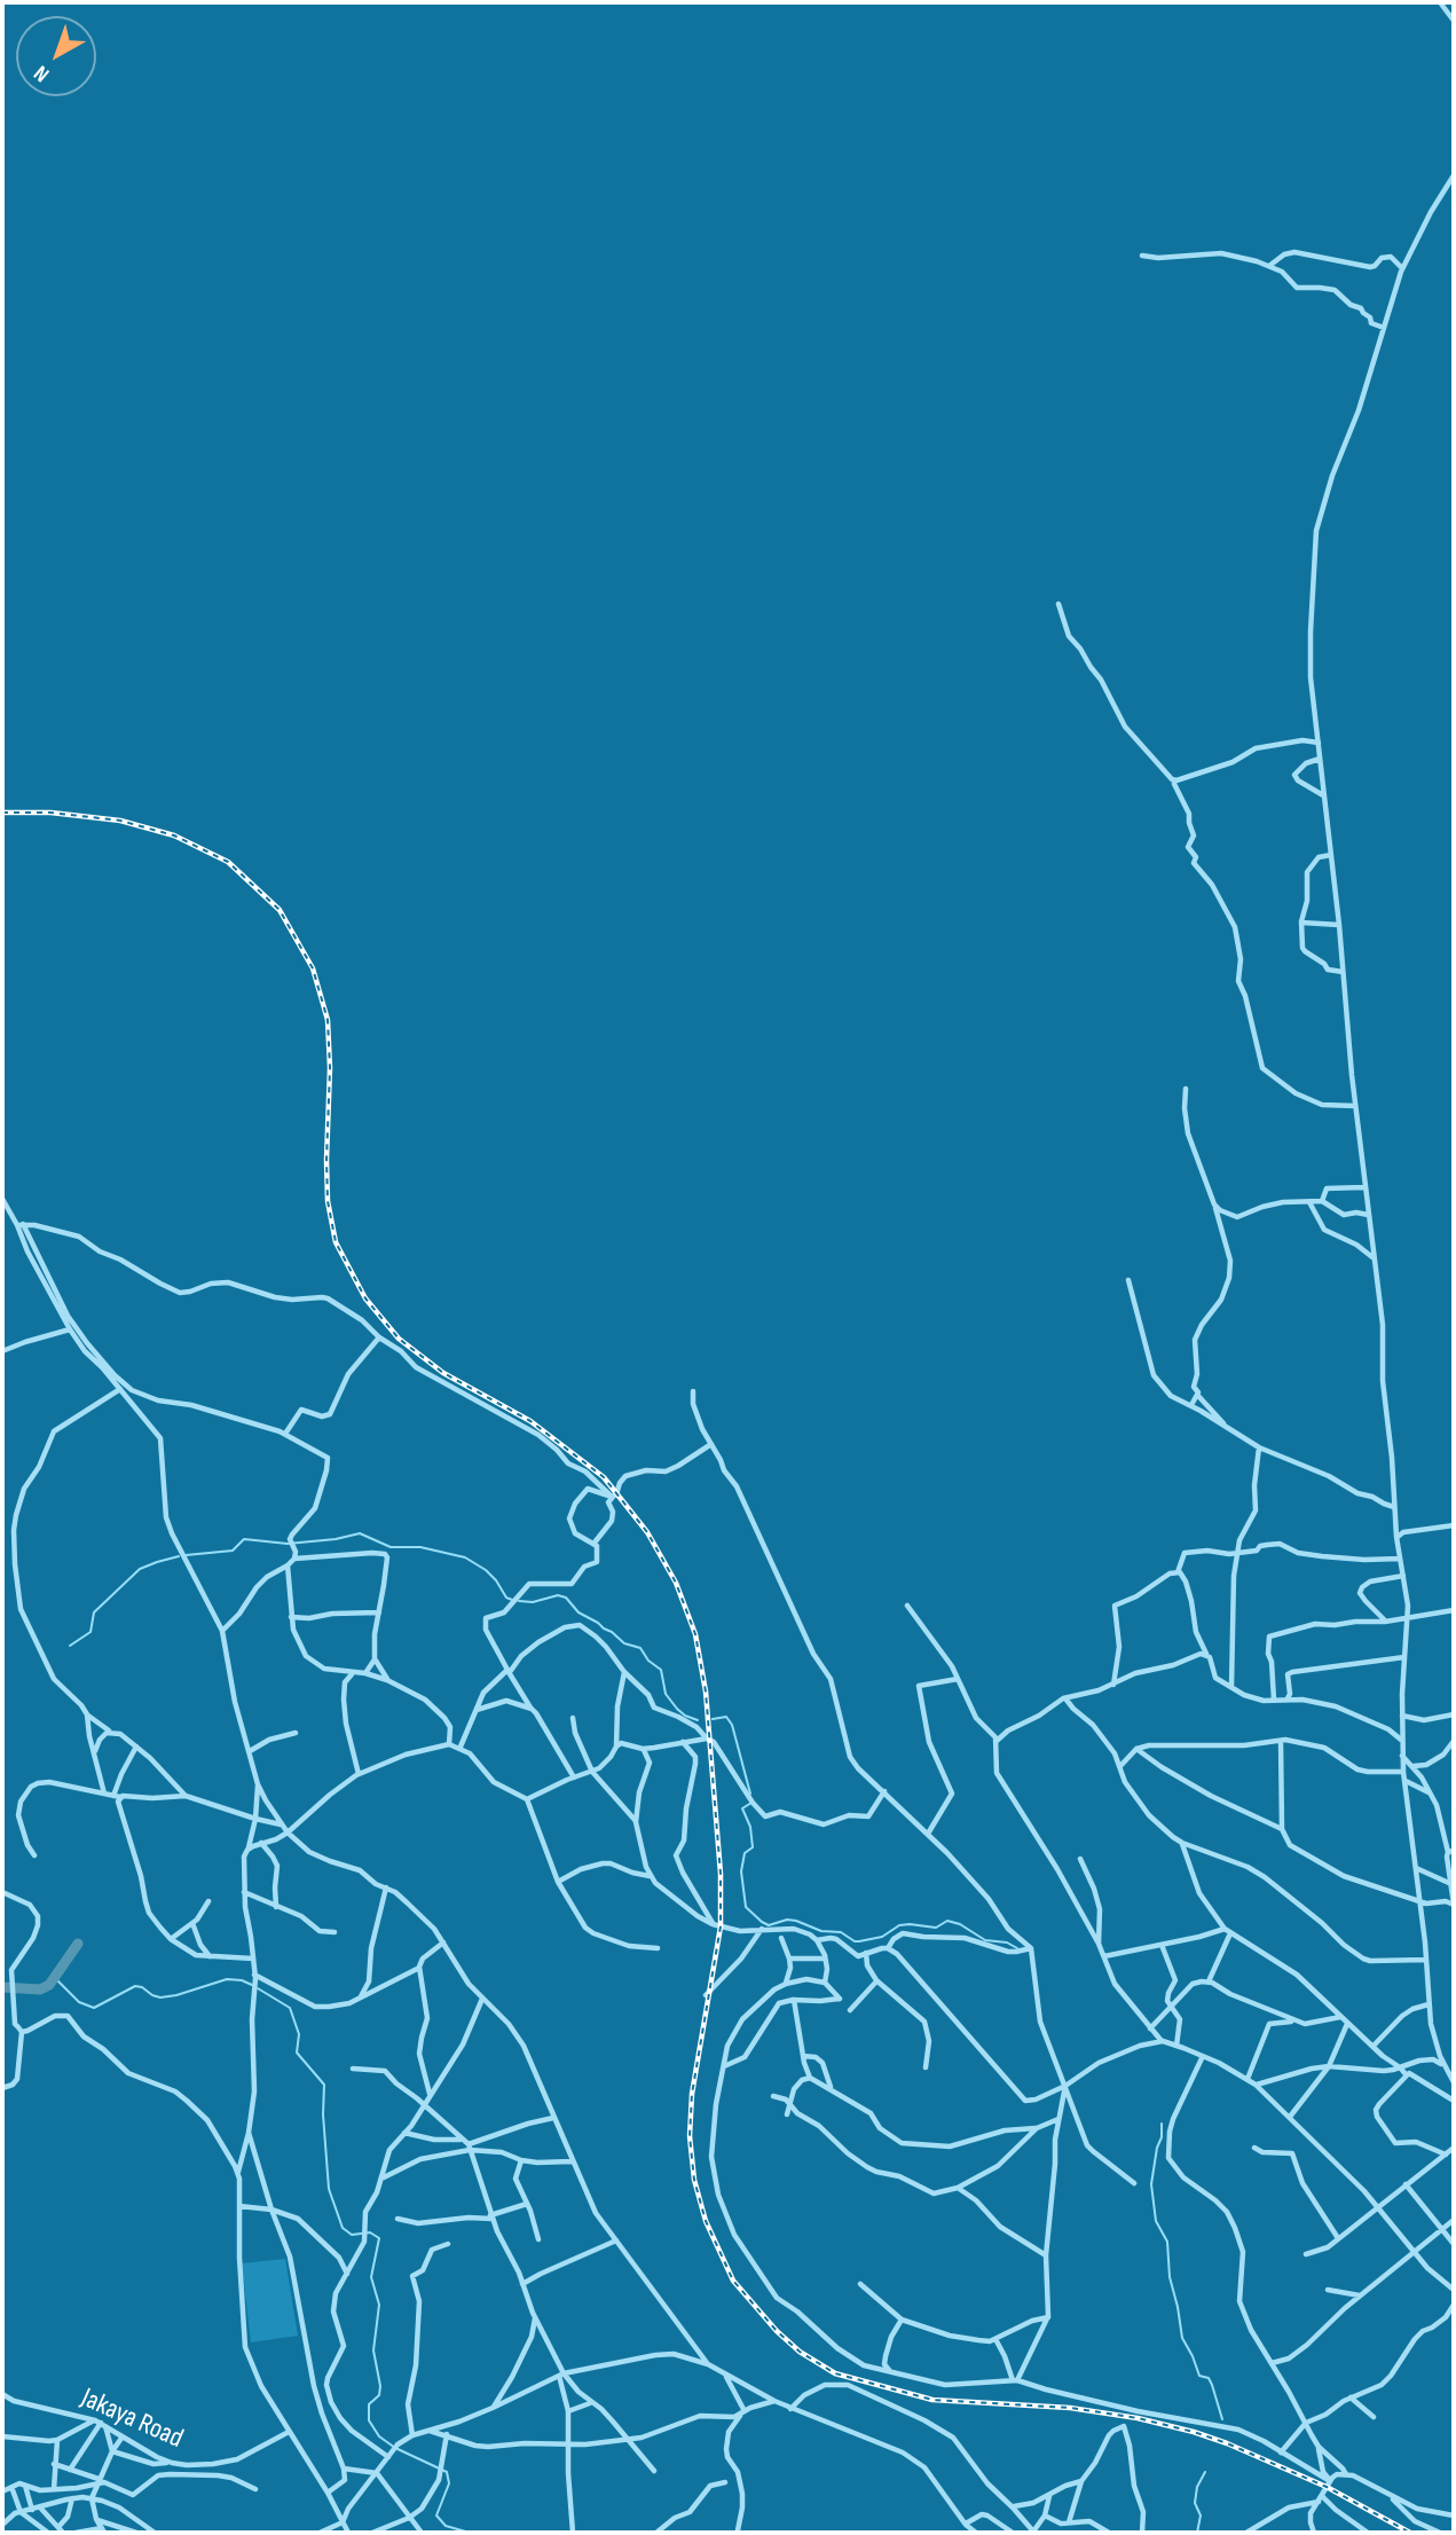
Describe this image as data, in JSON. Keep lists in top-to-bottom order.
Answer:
{
  "streets": {
    "street": ["Jakaya Road"]
  },
  "north": "bottom left"
}
